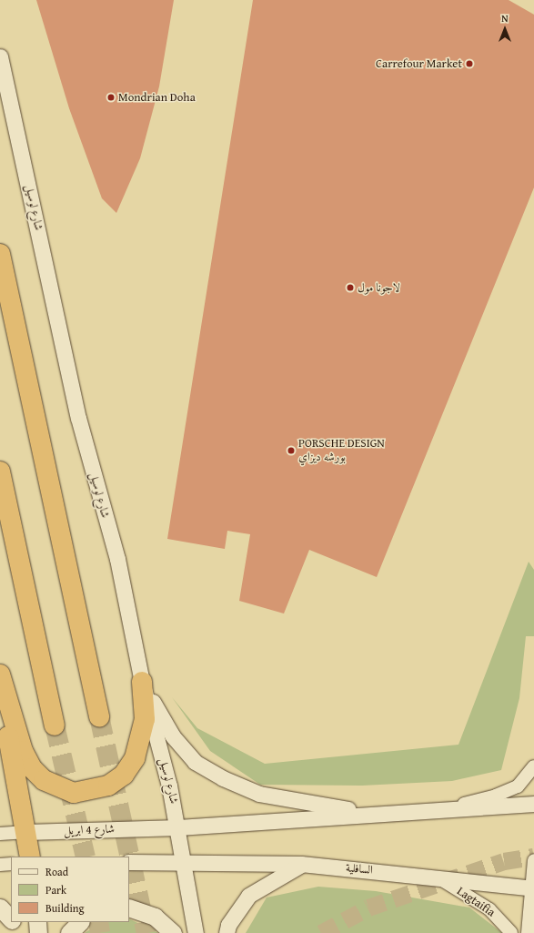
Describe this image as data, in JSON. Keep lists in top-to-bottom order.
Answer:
{
  "streets": {
    "street": [
      "شارع لوسيل",
      "شارع 4 ابريل",
      "السافلية",
      "Lagtaifia"
    ]
  },
  "crossings": [
    ["شارع لوسيل", "شارع 4 ابريل"],
    ["شارع لوسيل", "السافلية"],
    ["السافلية", "Lagtaifia"]
  ],
  "places": [
    "Carrefour Market",
    "Mondrian Doha",
    "لاجونا مول",
    "PORSCHE DESIGN بورشه ديزاي"
  ],
  "legend": ["Road", "Park", "Building"],
  "north": "top"
}
